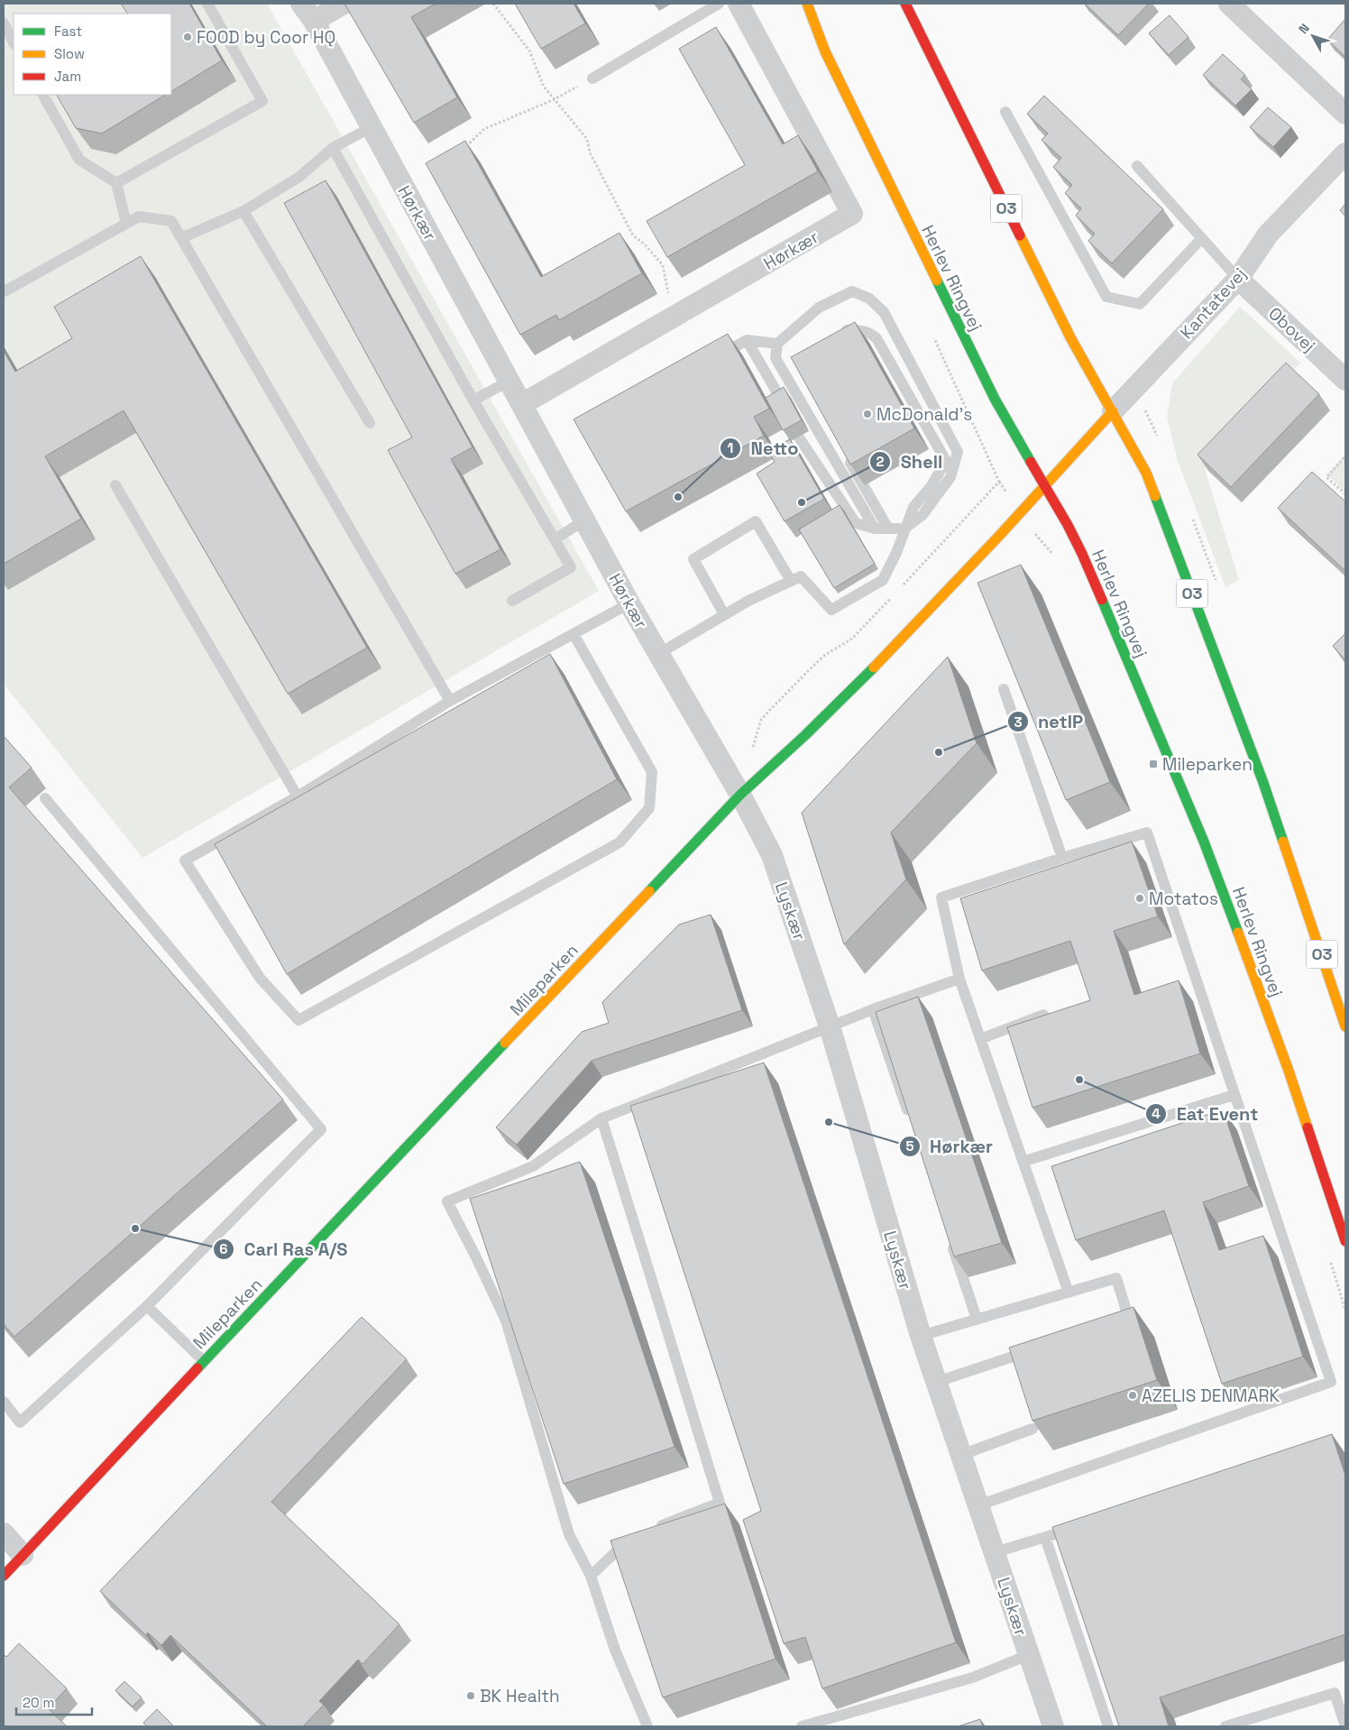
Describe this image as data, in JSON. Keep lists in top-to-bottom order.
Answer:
{
  "streets": {
    "main road": ["O3", "Herlev Ringvej", "Mileparken"],
    "street": [
      "Hørkær",
      "Kantatevej",
      "Obovej",
      "Lyskær"
    ]
  },
  "crossings": [
    ["O3", "Kantatevej"],
    ["O3", "Mileparken"],
    ["Hørkær", "Lyskær"],
    ["Hørkær", "Mileparken"],
    ["Herlev Ringvej", "Mileparken"],
    ["Kantatevej", "Obovej"],
    ["Kantatevej", "Mileparken"],
    ["Lyskær", "Mileparken"]
  ],
  "places": {
    "other": [
      "FOOD by Coor HQ",
      "McDonald's",
      "Netto",
      "Shell",
      "netIP",
      "Motatos",
      "Eat Event",
      "Hørkær",
      "Carl Ras A/S",
      "AZELIS DENMARK",
      "BK Health"
    ],
    "transit": ["Mileparken"]
  },
  "legend": ["Fast", "Slow", "Jam"],
  "scale_bar": "20 m",
  "north": "top left"
}
